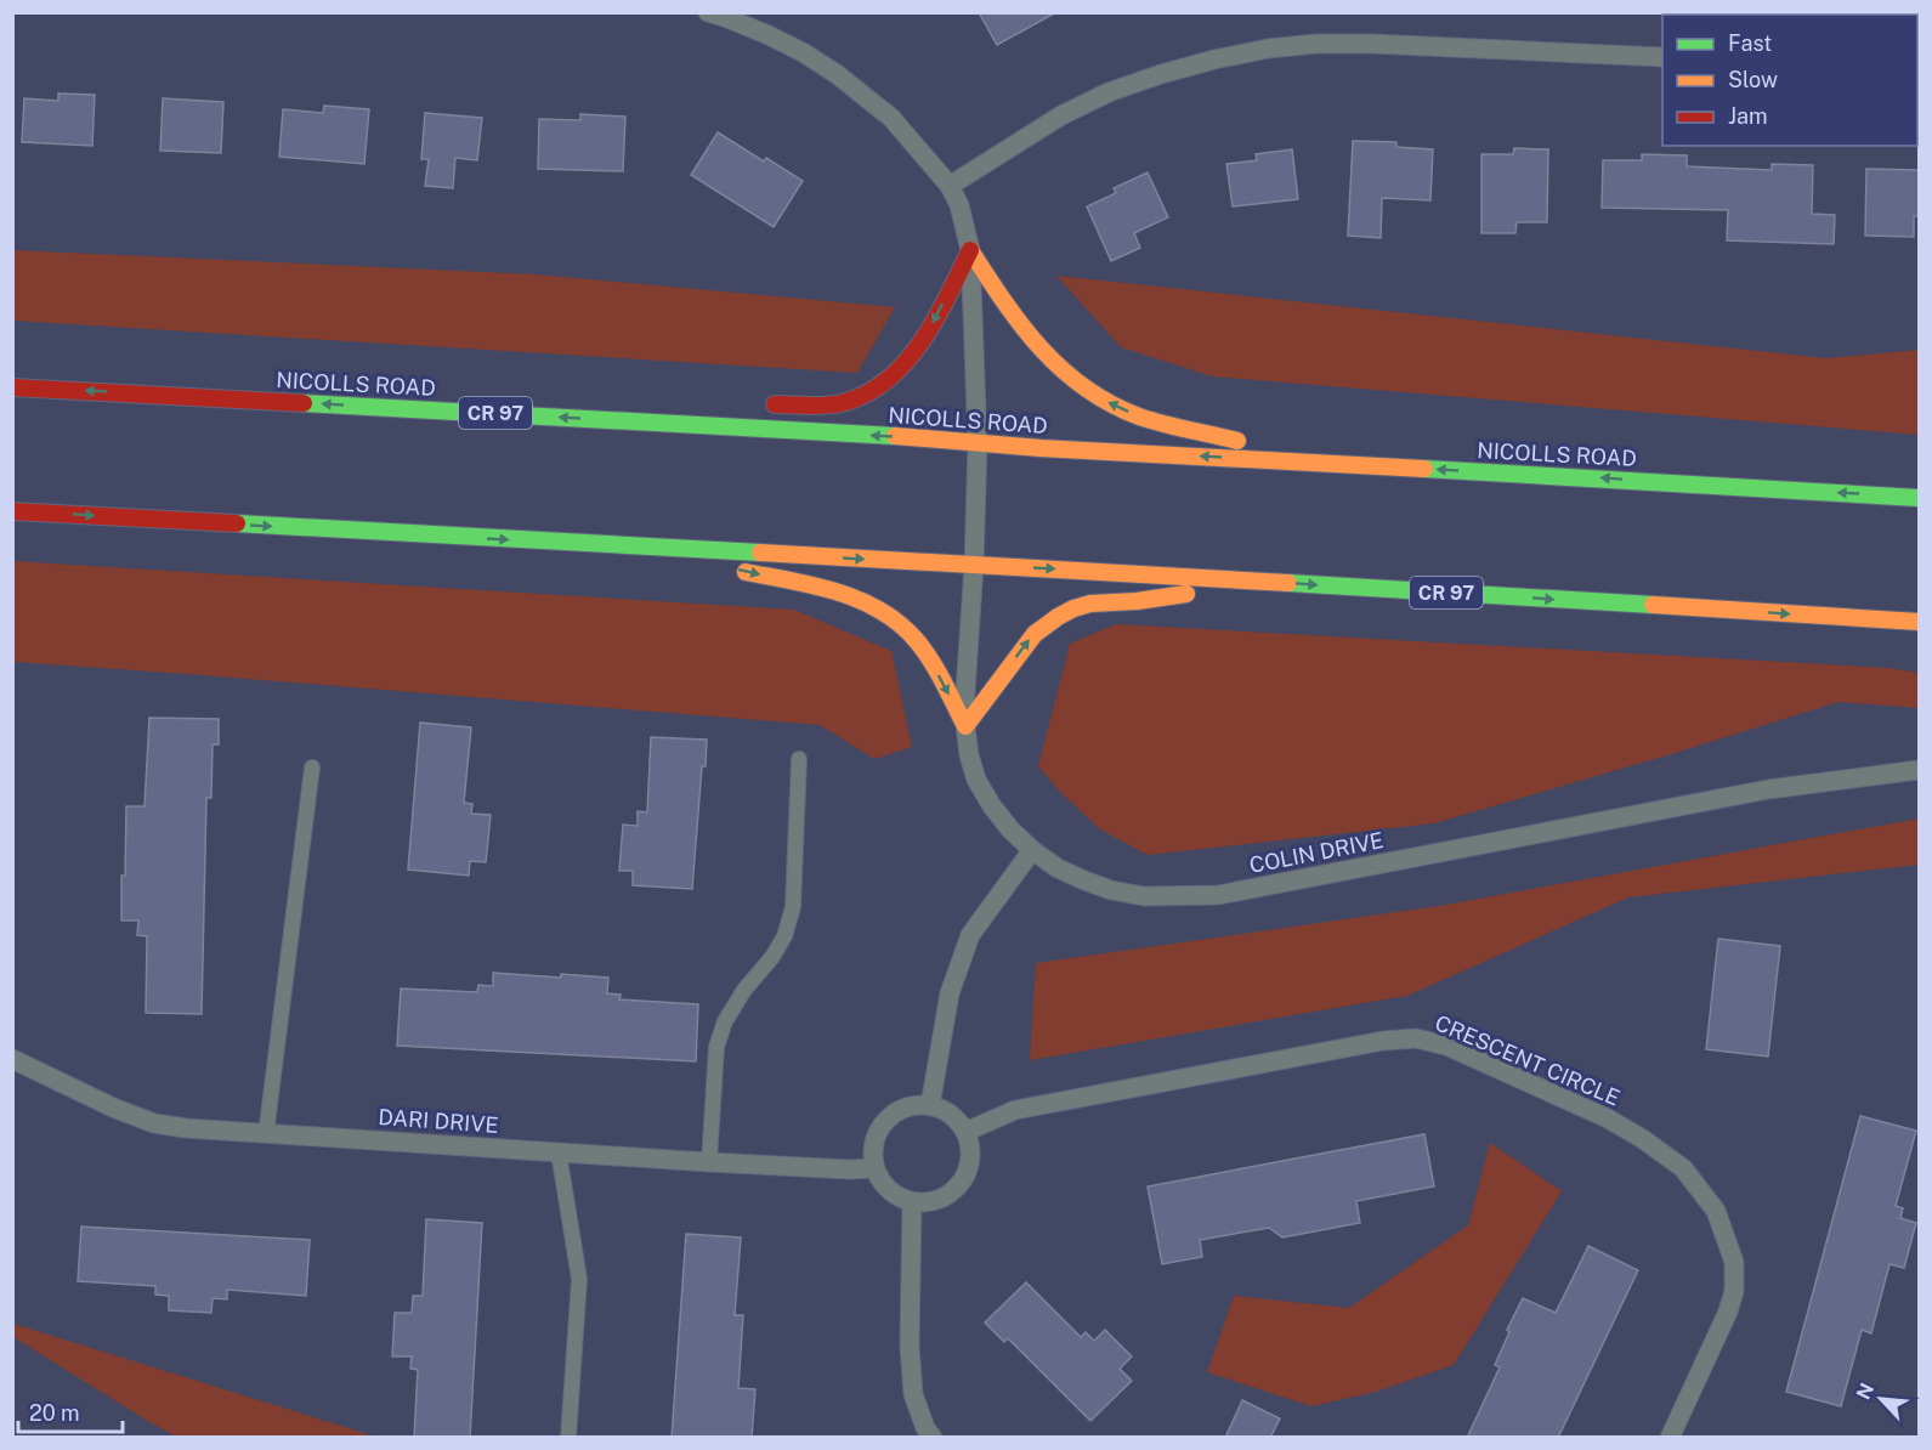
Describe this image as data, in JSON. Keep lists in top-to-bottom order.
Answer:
{
  "streets": {
    "highway": ["NICOLLS ROAD", "CR 97"],
    "street": ["COLIN DRIVE", "CRESCENT CIRCLE", "DARI DRIVE"]
  },
  "crossings": [
    ["NICOLLS ROAD", "COLIN DRIVE"],
    ["CR 97", "COLIN DRIVE"],
    ["CRESCENT CIRCLE", "DARI DRIVE"]
  ],
  "legend": ["Fast", "Slow", "Jam"],
  "scale_bar": "20 m",
  "north": "top left"
}
